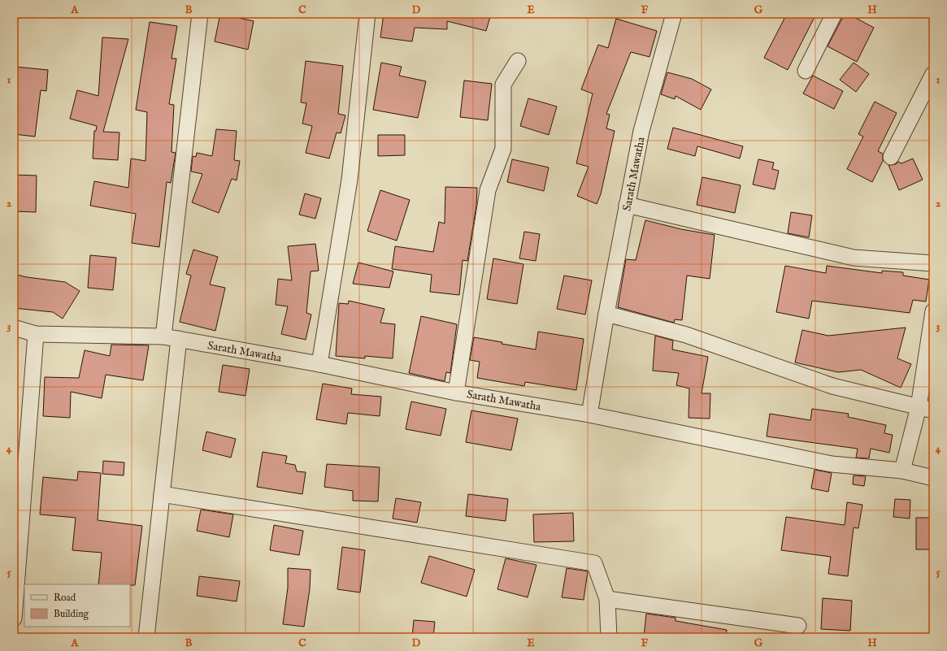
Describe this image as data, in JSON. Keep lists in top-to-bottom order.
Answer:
{
  "streets": {
    "street": ["Sarath Mawatha"]
  },
  "legend": ["Road", "Building"],
  "grid": {
    "columns": [
      "A",
      "B",
      "C",
      "D",
      "E",
      "F",
      "G",
      "H"
    ],
    "rows": [
      "1",
      "2",
      "3",
      "4",
      "5"
    ]
  }
}
